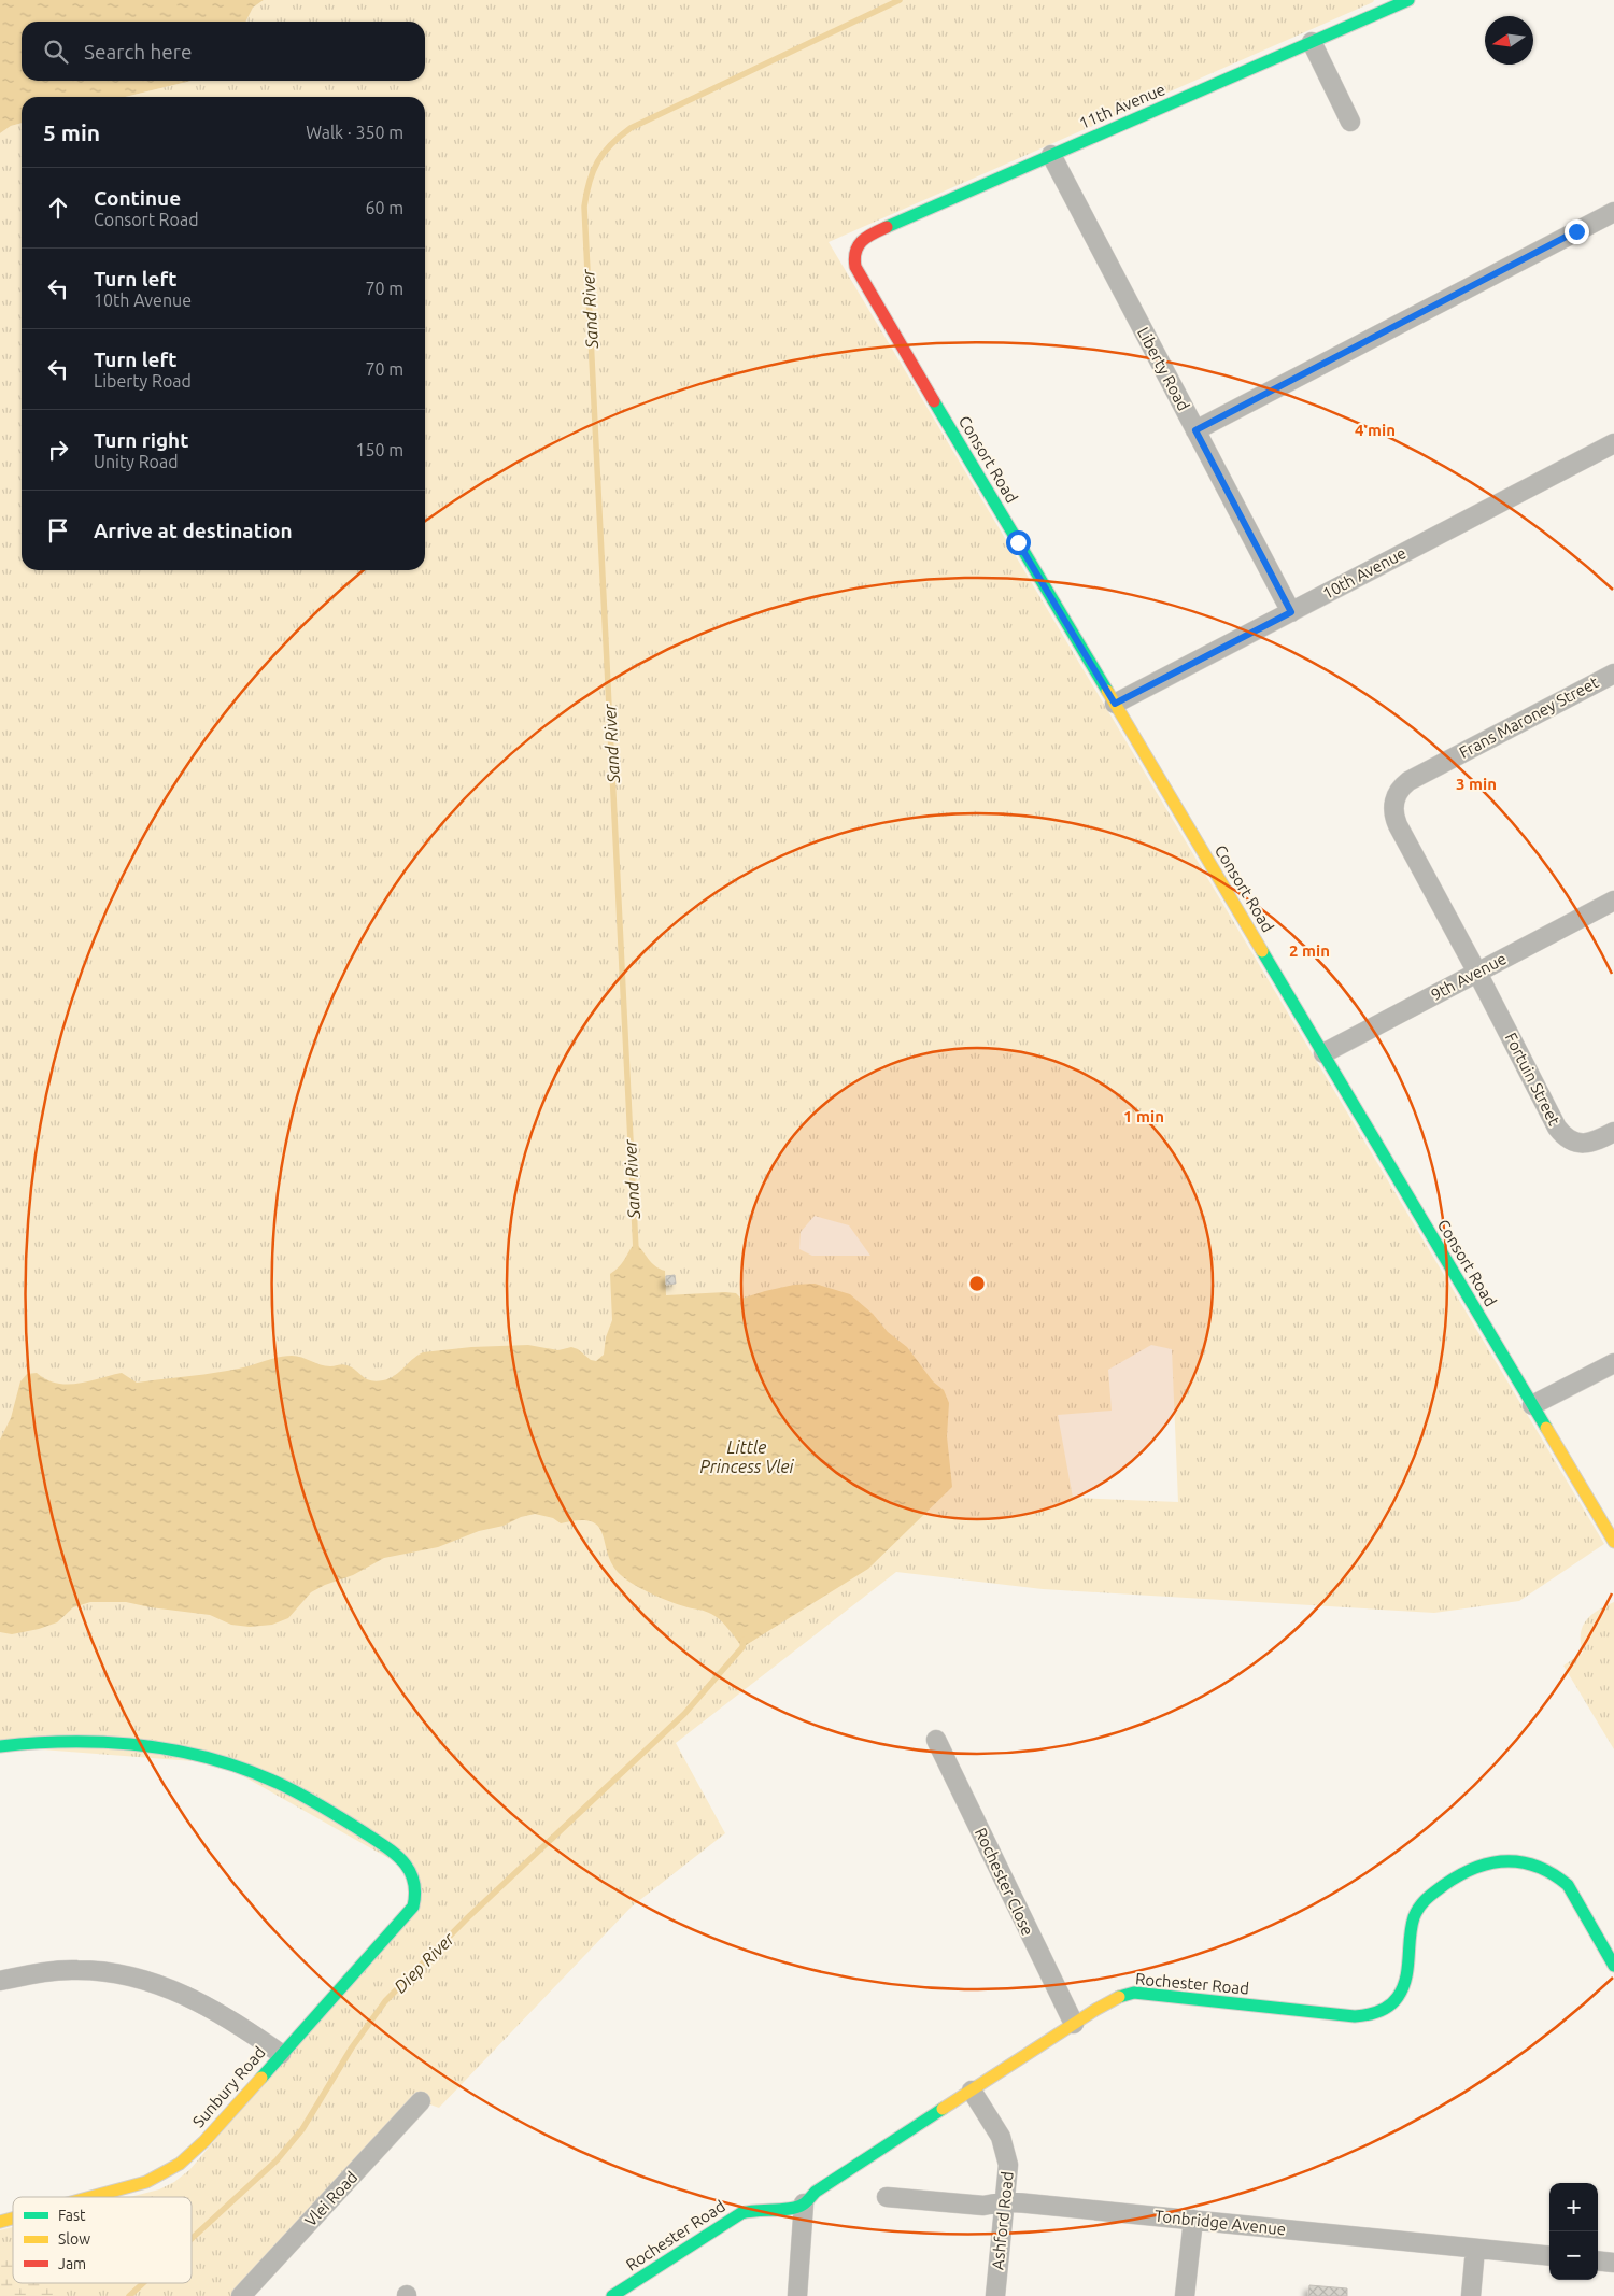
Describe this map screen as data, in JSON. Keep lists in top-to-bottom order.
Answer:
{
  "streets": {
    "street": [
      "11th Avenue",
      "Liberty Road",
      "Consort Road",
      "10th Avenue",
      "Frans Maroney Street",
      "9th Avenue",
      "Fortuin Street",
      "Rochester Close",
      "Rochester Road",
      "Sunbury Road",
      "Vlei Road",
      "Ashford Road",
      "Tonbridge Avenue"
    ]
  },
  "crossings": [
    ["11th Avenue", "Liberty Road"],
    ["11th Avenue", "Consort Road"],
    ["Liberty Road", "10th Avenue"],
    ["Consort Road", "10th Avenue"],
    ["Consort Road", "9th Avenue"],
    ["Frans Maroney Street", "9th Avenue"],
    ["Frans Maroney Street", "Fortuin Street"],
    ["9th Avenue", "Fortuin Street"],
    ["Rochester Close", "Rochester Road"],
    ["Rochester Road", "Ashford Road"],
    ["Ashford Road", "Tonbridge Avenue"]
  ],
  "water": ["Sand River", "Little Princess Vlei", "Diep River"],
  "legend": ["Fast", "Slow", "Jam"],
  "north": "left",
  "page": {
    "search": "Search here",
    "heading": ["5 min", "Walk · 350 m"],
    "list": [
      ["Continue", "Consort Road", "60 m"],
      ["Turn left", "10th Avenue", "70 m"],
      ["Turn left", "Liberty Road", "70 m"],
      ["Turn right", "Unity Road", "150 m"],
      "Arrive at destination"
    ],
    "map_buttons": ["+", "−"]
  },
  "rings": [
    "4 min",
    "3 min",
    "2 min",
    "1 min"
  ]
}
